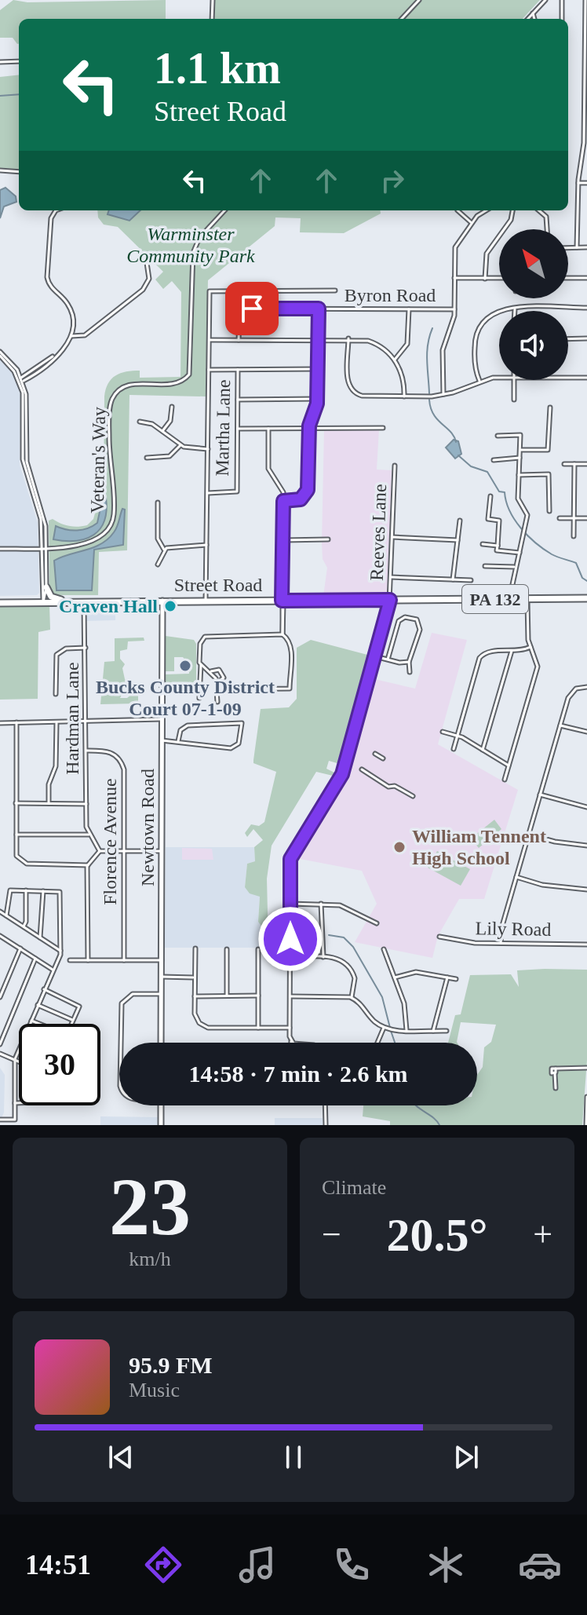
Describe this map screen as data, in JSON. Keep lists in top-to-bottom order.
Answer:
{
  "streets": {
    "main road": ["Street Road", "PA 132"],
    "street": [
      "Byron Road",
      "Martha Lane",
      "Veteran's Way",
      "Reeves Lane",
      "Hardman Lane",
      "Newtown Road",
      "Florence Avenue",
      "Lily Road"
    ]
  },
  "crossings": [
    ["Reeves Lane", "Street Road"],
    ["Street Road", "Hardman Lane"],
    ["Street Road", "Newtown Road"],
    ["Hardman Lane", "Florence Avenue"]
  ],
  "parks": ["Warminster Community Park"],
  "places": ["Craven Hall", "Bucks County District Court 07-1-09", "William Tennent High School"],
  "north": "top left",
  "page": {
    "turn": ["1.1 km", "Street Road"],
    "limit": "30",
    "trip": "14:58 · 7 min · 2.6 km",
    "tile": [
      ["23", "km/h"],
      "Climate"
    ],
    "heat": ["−", "20.5°", "+"],
    "song": ["95.9 FM", "Music"],
    "tabs": "14:51"
  }
}
